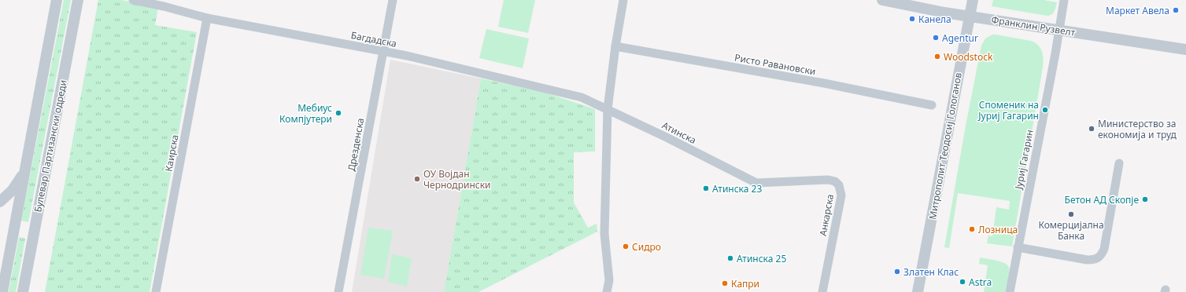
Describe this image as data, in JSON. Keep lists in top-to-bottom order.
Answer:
{
  "streets": {
    "street": [
      "Франклин Рузвелт",
      "Багдадска",
      "Ристо Равановски",
      "Атинска",
      "Дрезденска",
      "Булевар Партизански одреди",
      "Митрополит Теодосиј Гологанов",
      "Каирска",
      "Јуриј Гагарин",
      "Анкарска"
    ]
  },
  "crossings": [
    ["Франклин Рузвелт", "Митрополит Теодосиј Гологанов"],
    ["Франклин Рузвелт", "Јуриј Гагарин"],
    ["Багдадска", "Атинска"],
    ["Багдадска", "Дрезденска"],
    ["Багдадска", "Каирска"],
    ["Атинска", "Анкарска"]
  ],
  "places": [
    "Маркет Авела",
    "Канела",
    "Agentur",
    "Woodstock",
    "Споменик на Јуриј Гагарин",
    "Мебиус Компјутери",
    "Министерство за економија и труд",
    "ОУ Војдан Чернодрински",
    "Атинска 23",
    "Бетон АД Скопје",
    "Комерцијална Банка",
    "Лозница",
    "Сидро",
    "Атинска 25",
    "Златен Клас",
    "Astra",
    "Капри"
  ]
}
